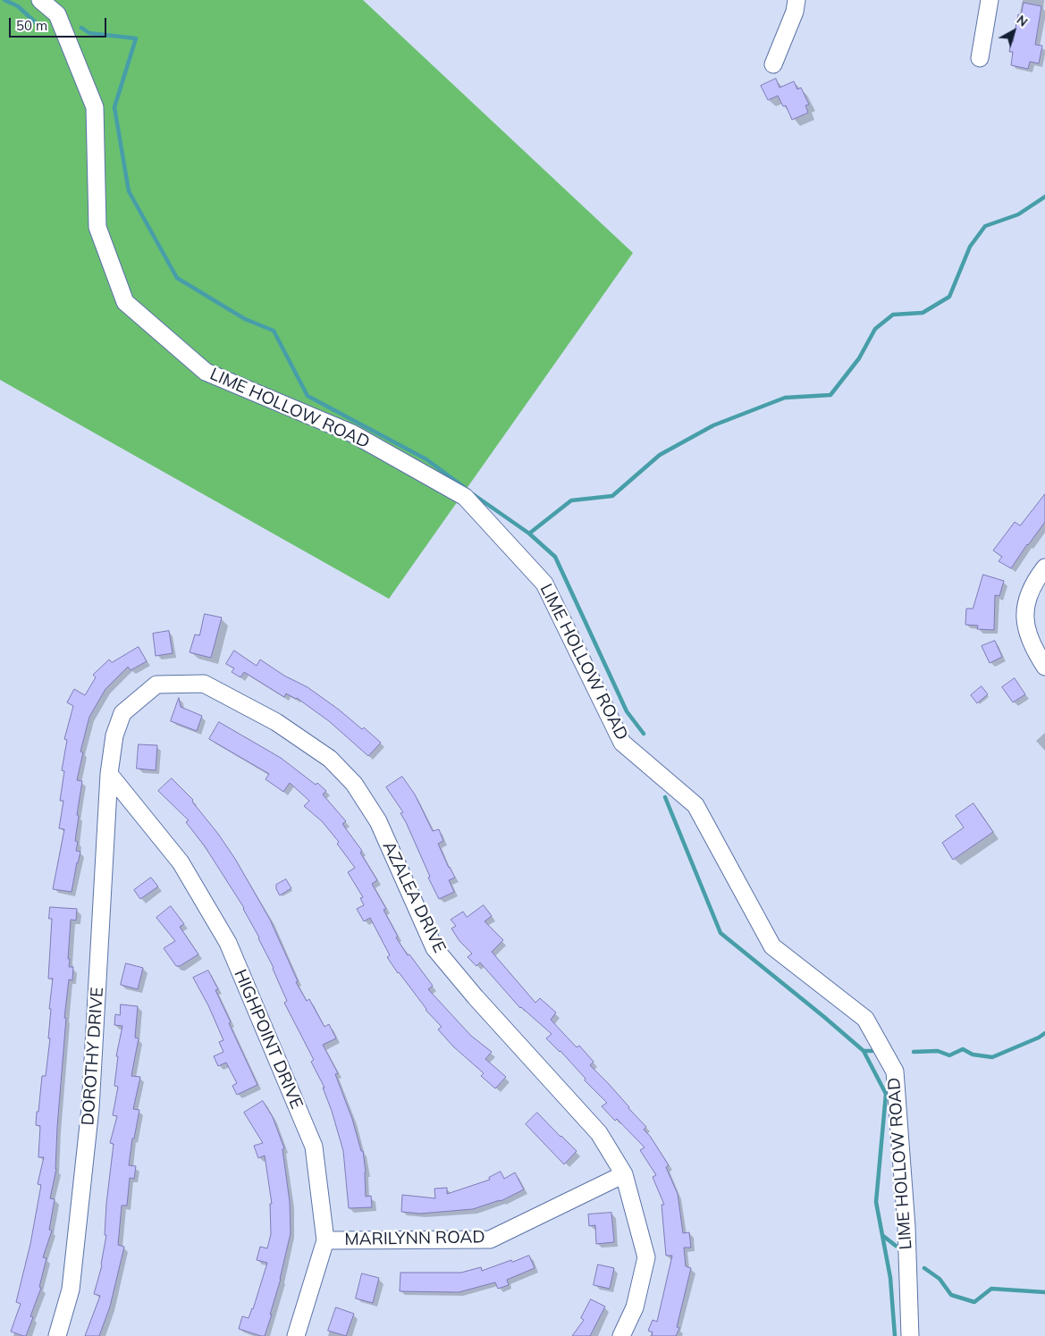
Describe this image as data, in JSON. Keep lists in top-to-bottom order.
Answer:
{
  "streets": {
    "street": [
      "LIME HOLLOW ROAD",
      "AZALEA DRIVE",
      "HIGHPOINT DRIVE",
      "DOROTHY DRIVE",
      "MARILYNN ROAD"
    ]
  },
  "crossings": [
    ["AZALEA DRIVE", "HIGHPOINT DRIVE"],
    ["AZALEA DRIVE", "DOROTHY DRIVE"],
    ["AZALEA DRIVE", "MARILYNN ROAD"],
    ["HIGHPOINT DRIVE", "DOROTHY DRIVE"],
    ["HIGHPOINT DRIVE", "MARILYNN ROAD"]
  ],
  "scale_bar": "50 m",
  "north": "top right"
}
